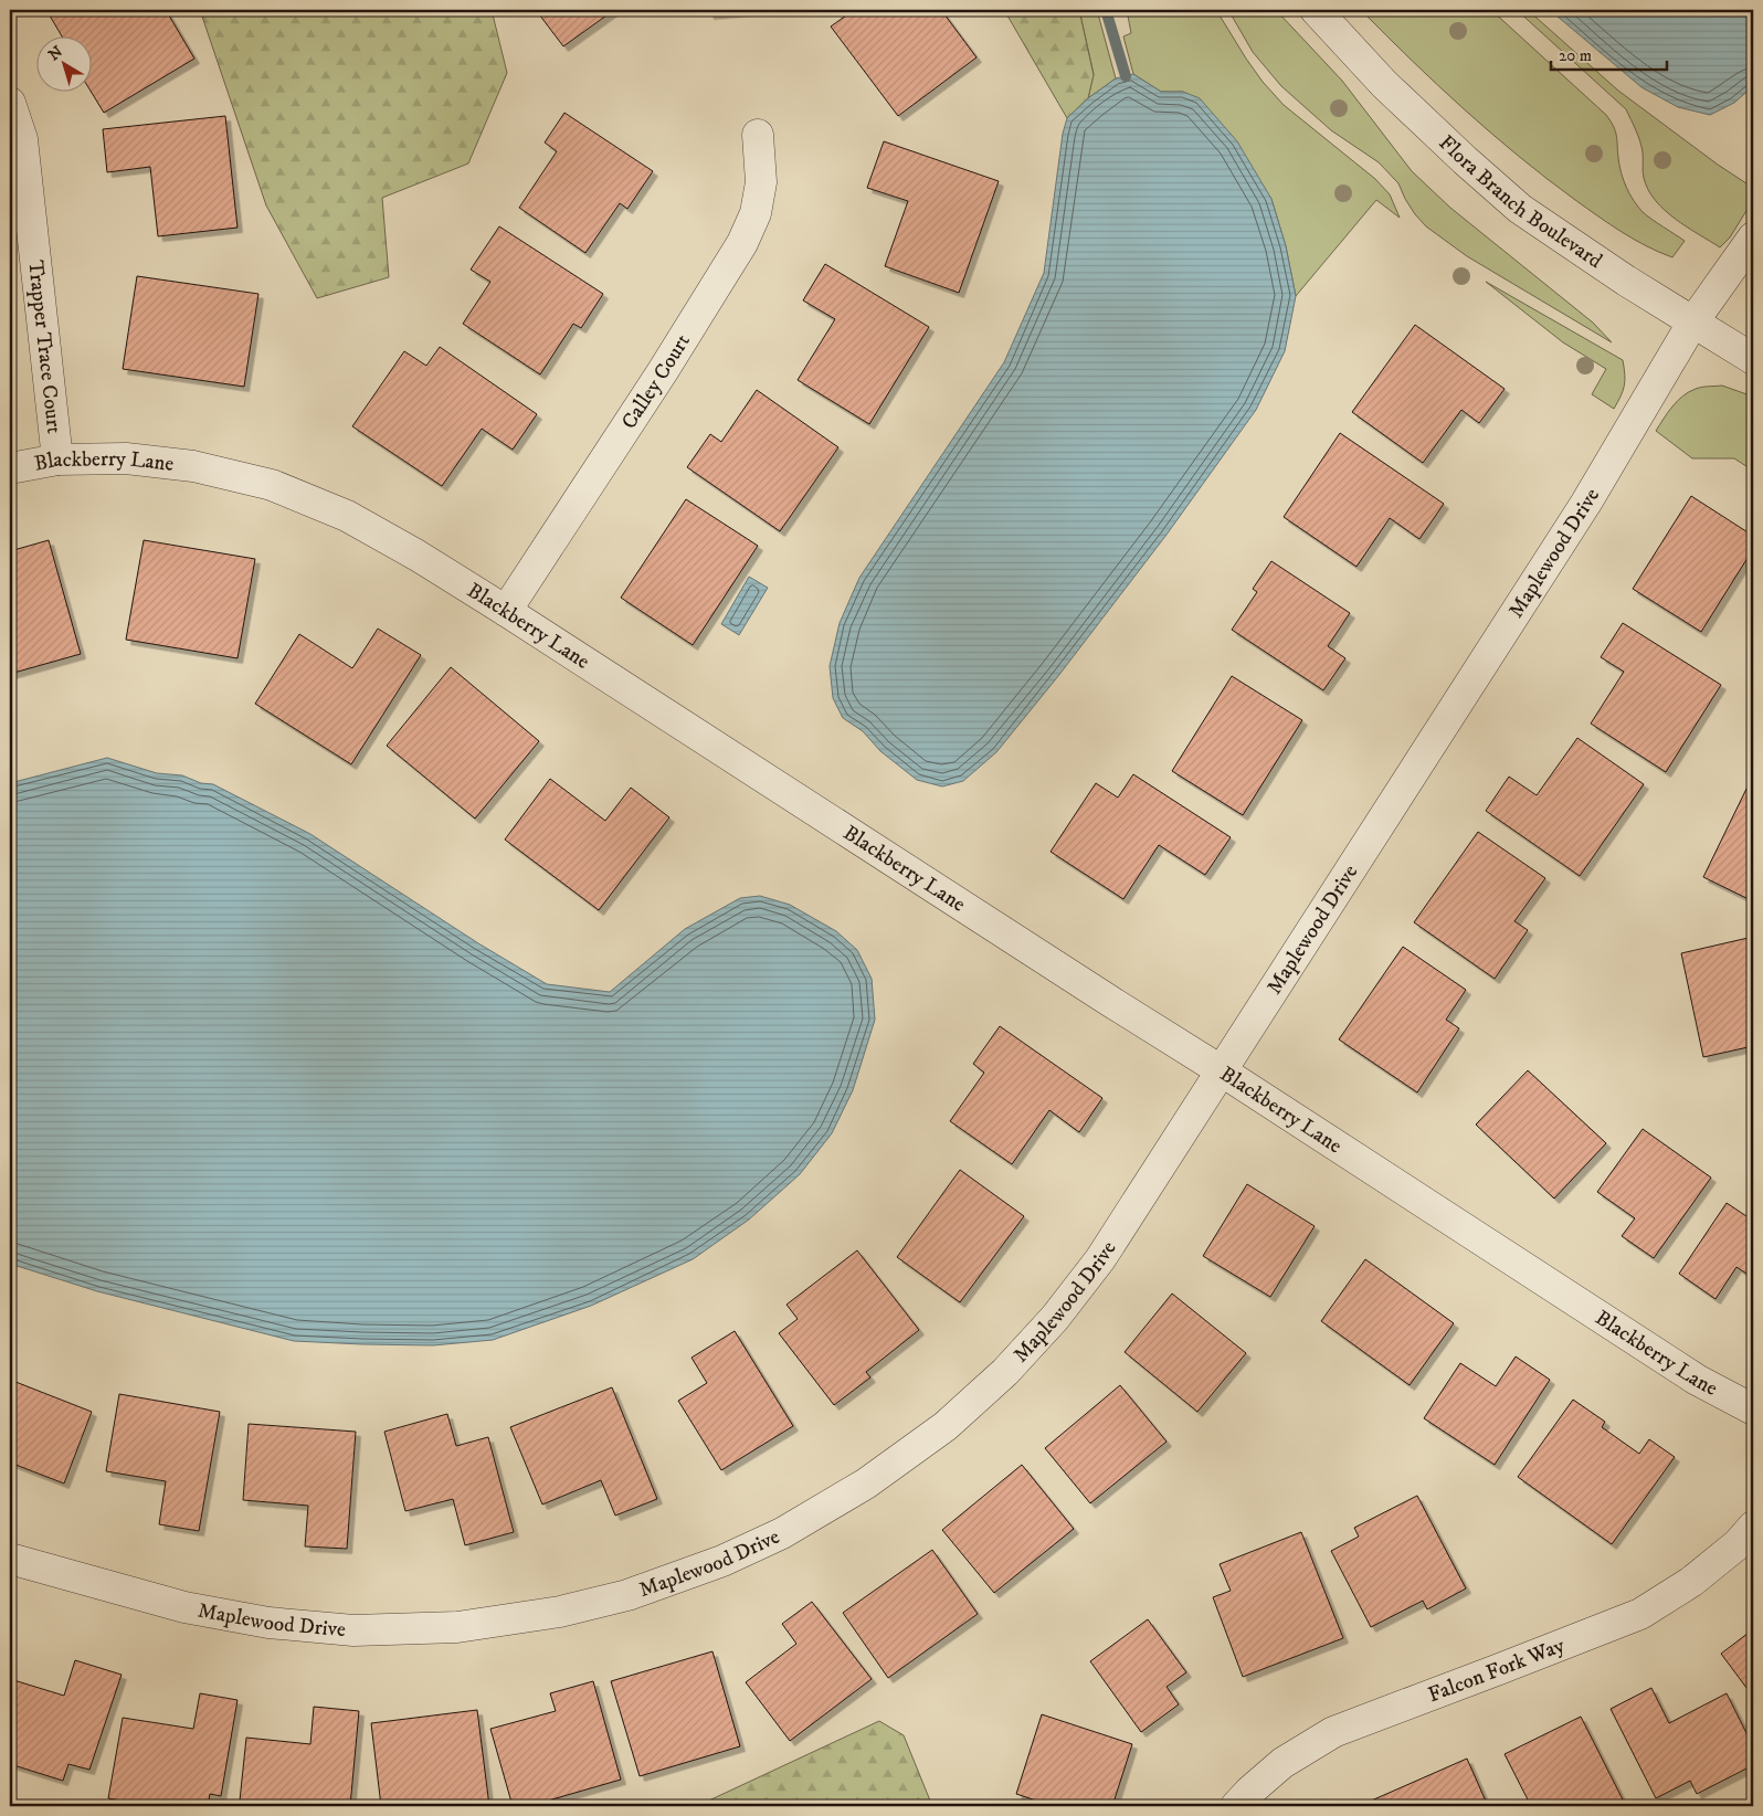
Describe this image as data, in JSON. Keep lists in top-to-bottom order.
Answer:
{
  "streets": {
    "street": [
      "Flora Branch Boulevard",
      "Trapper Trace Court",
      "Calley Court",
      "Blackberry Lane",
      "Maplewood Drive",
      "Falcon Fork Way"
    ]
  },
  "crossings": [
    ["Flora Branch Boulevard", "Maplewood Drive"],
    ["Trapper Trace Court", "Blackberry Lane"],
    ["Calley Court", "Blackberry Lane"],
    ["Blackberry Lane", "Maplewood Drive"]
  ],
  "scale_bar": "20 m",
  "north": "top left"
}
